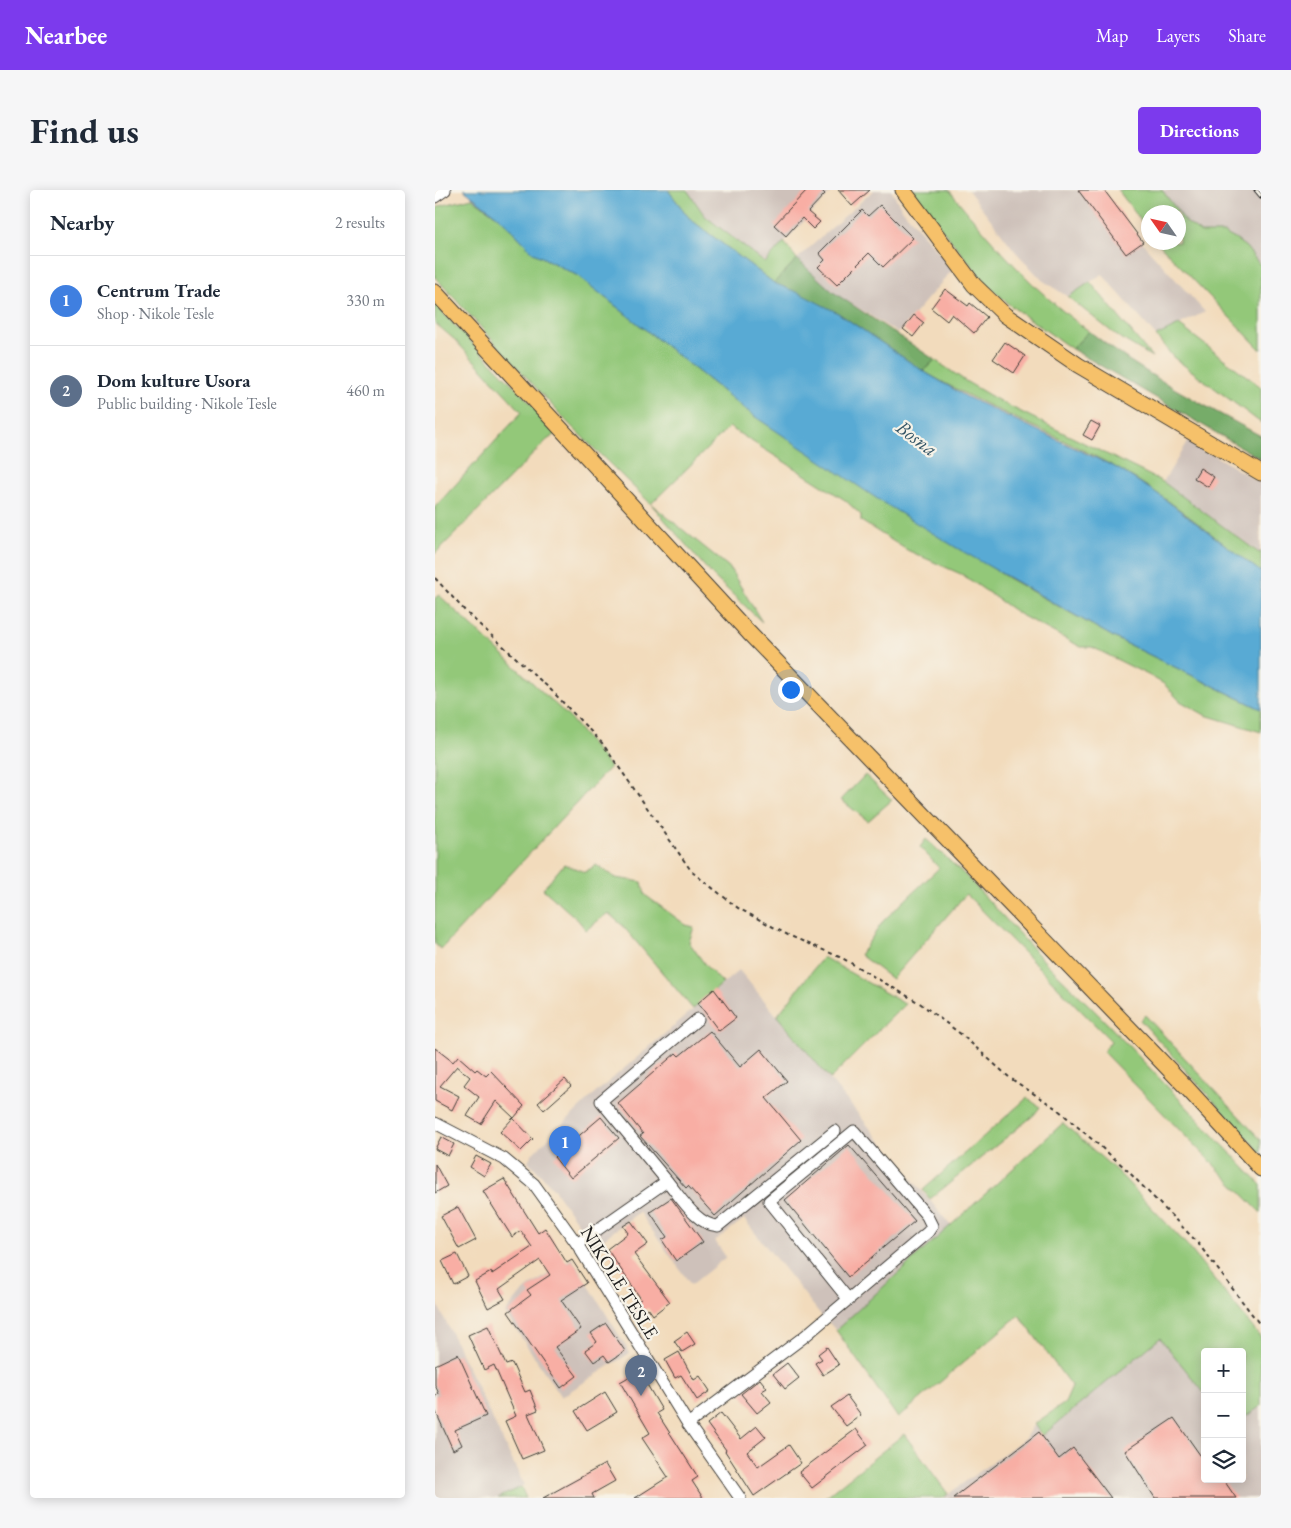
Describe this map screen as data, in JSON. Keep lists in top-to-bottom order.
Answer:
{
  "streets": {
    "street": ["NIKOLE TESLE"]
  },
  "water": ["Bosna"],
  "north": "top left",
  "page": {
    "header": "Nearbee",
    "nav": ["Map", "Layers", "Share"],
    "buttons": "Directions",
    "title": "Find us",
    "heading": ["Nearby", "2 results"],
    "list": [
      {
        "mark": "1",
        "name": "Centrum Trade",
        "note": "Shop · Nikole Tesle",
        "value": "330 m"
      },
      {
        "mark": "2",
        "name": "Dom kulture Usora",
        "note": "Public building · Nikole Tesle",
        "value": "460 m"
      }
    ],
    "pins": ["1", "2"],
    "map_buttons": ["+", "−"]
  }
}
